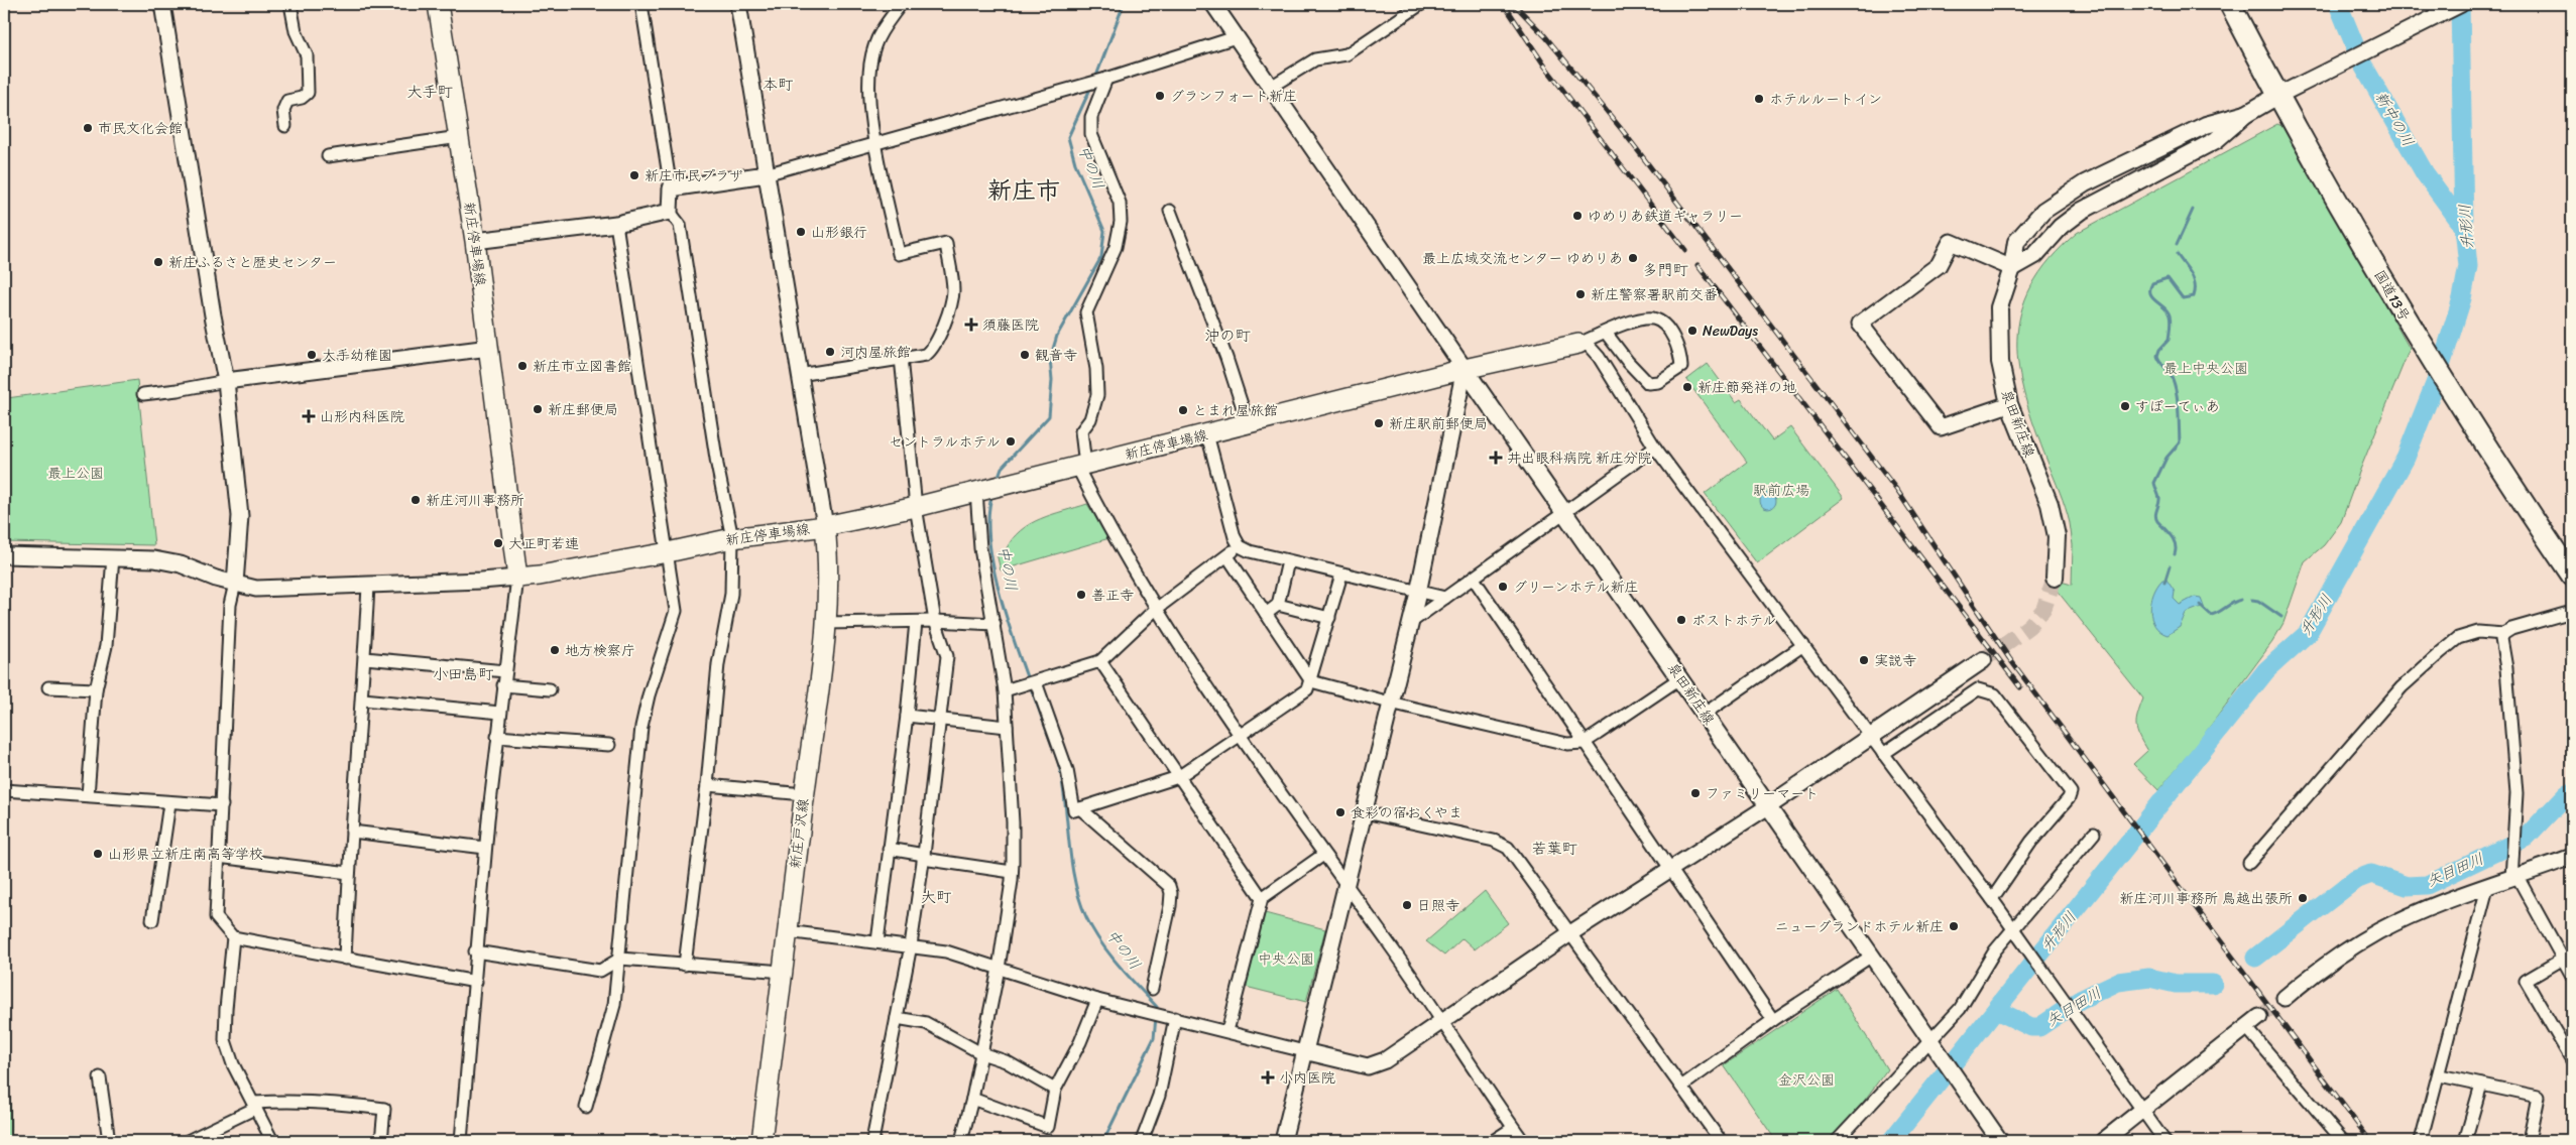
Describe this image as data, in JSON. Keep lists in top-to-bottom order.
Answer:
{
  "streets": {
    "highway": ["国道13号"],
    "main road": ["新庄停車場線", "泉田新庄線", "新庄戸沢線"]
  },
  "crossings": [
    ["新庄停車場線", "泉田新庄線"],
    ["新庄停車場線", "新庄戸沢線"],
    ["国道13号", "泉田新庄線"]
  ],
  "districts": [
    "本町",
    "大手町",
    "新庄市",
    "多門町",
    "沖の町",
    "小田島町",
    "若葉町",
    "大町"
  ],
  "water": [
    "新中の川",
    "中の川",
    "升形川",
    "矢目田川"
  ],
  "parks": [
    "最上中央公園",
    "最上公園",
    "駅前広場",
    "中央公園",
    "金沢公園"
  ],
  "places": {
    "other": [
      "グランフォート新庄",
      "ホテルルートイン",
      "市民文化会館",
      "新庄市民プラザ",
      "ゆめりあ鉄道ギャラリー",
      "山形銀行",
      "最上広域交流センター ゆめりあ",
      "新庄ふるさと歴史センター",
      "新庄警察署駅前交番",
      "NewDays",
      "河内屋旅館",
      "大手幼稚園",
      "観音寺",
      "新庄市立図書館",
      "新庄節発祥の地",
      "すぽーてぃあ",
      "新庄郵便局",
      "とまれ屋旅館",
      "新庄駅前郵便局",
      "セントラルホテル",
      "新庄河川事務所",
      "大正町若連",
      "グリーンホテル新庄",
      "善正寺",
      "ポストホテル",
      "地方検察庁",
      "実説寺",
      "ファミリーマート",
      "食彩の宿おくやま",
      "山形県立新庄南高等学校",
      "新庄河川事務所 鳥越出張所",
      "日照寺",
      "ニューグランドホテル新庄"
    ],
    "health": [
      "須藤医院",
      "山形内科医院",
      "井出眼科病院 新庄分院",
      "小内医院"
    ]
  }
}
